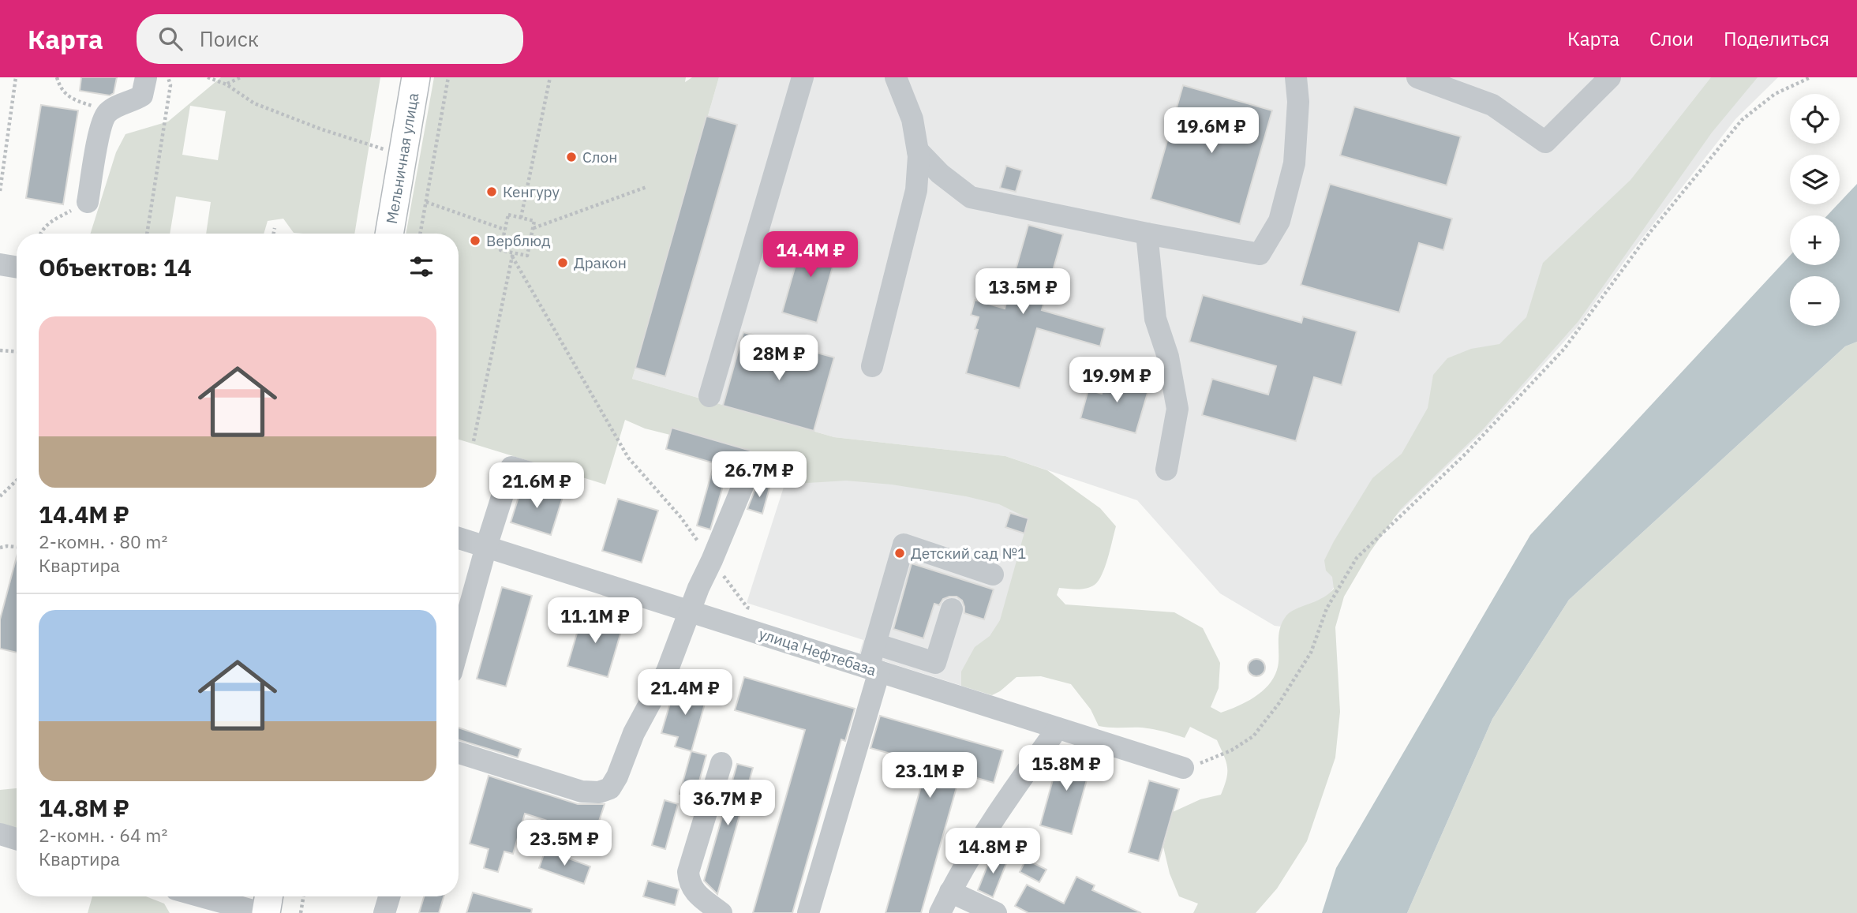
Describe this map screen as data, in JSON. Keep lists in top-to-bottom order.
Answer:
{
  "streets": {
    "main road": ["Мельничная улица"],
    "street": ["улица Нефтебаза"]
  },
  "places": [
    "Слон",
    "Кенгуру",
    "Верблюд",
    "Дракон",
    "Детский сад №1"
  ],
  "page": {
    "header": "Карта",
    "search": "Поиск",
    "nav": ["Карта", "Слои", "Поделиться"],
    "map_buttons": ["+", "−"],
    "price": [
      "19.6M ₽",
      "14.4M ₽",
      "13.5M ₽",
      "28M ₽",
      "19.9M ₽",
      "26.7M ₽",
      "21.6M ₽",
      "11.1M ₽",
      "21.4M ₽",
      "15.8M ₽",
      "23.1M ₽",
      "36.7M ₽",
      "23.5M ₽",
      "14.8M ₽"
    ],
    "heading": "Объектов: 14",
    "list": [
      {
        "name": "14.4M ₽",
        "note": "2-комн. · 80 m² · Квартира"
      },
      {
        "name": "14.8M ₽",
        "note": "2-комн. · 64 m² · Квартира"
      }
    ]
  }
}
